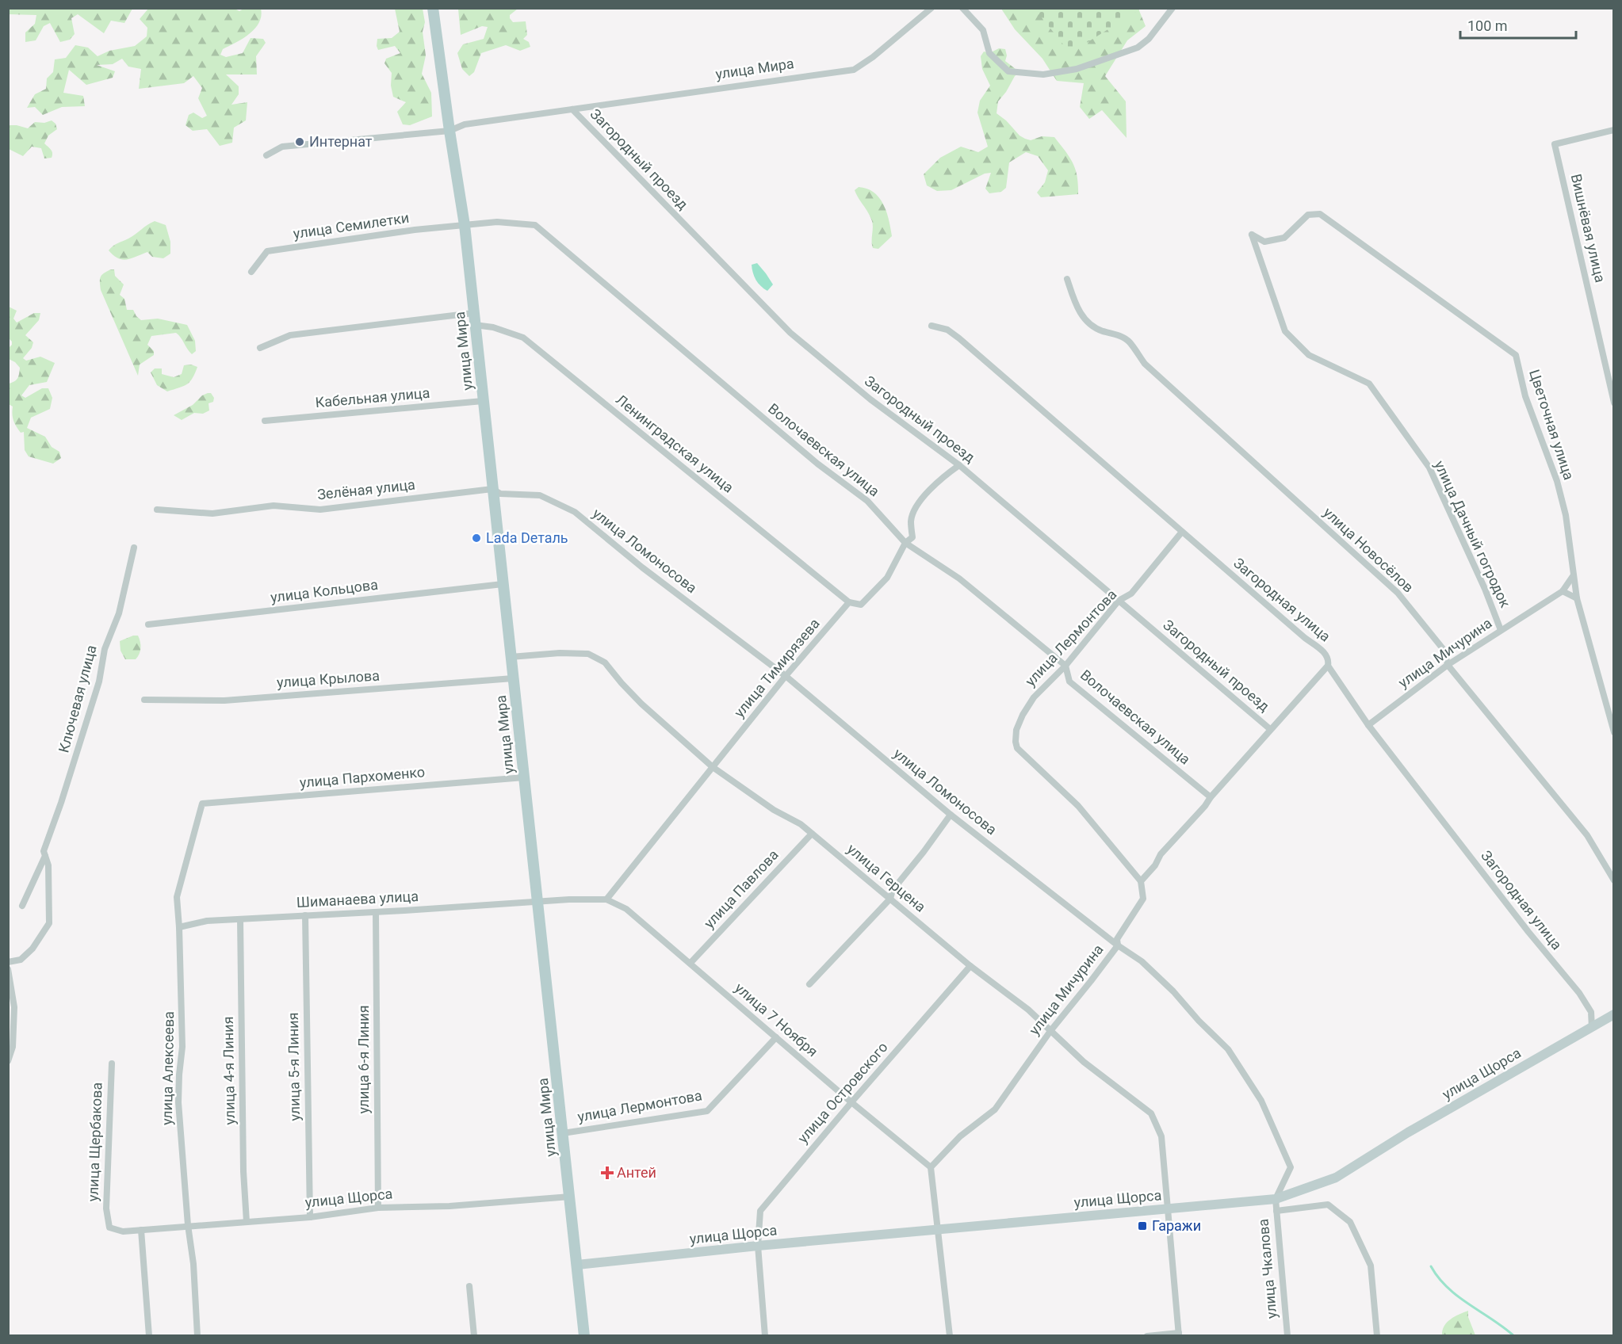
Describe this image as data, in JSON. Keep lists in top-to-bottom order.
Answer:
{
  "streets": {
    "main road": ["улица Мира"],
    "street": [
      "Загородный проезд",
      "улица Семилетки",
      "Вишнёвая улица",
      "Кабельная улица",
      "Цветочная улица",
      "Ленинградская улица",
      "Волочаевская улица",
      "Зелёная улица",
      "улица Дачный гогродок",
      "улица Новосёлов",
      "улица Ломоносова",
      "улица Кольцова",
      "Загородная улица",
      "улица Лермонтова",
      "улица Мичурина",
      "улица Тимирязева",
      "улица Крылова",
      "Ключевая улица",
      "улица Пархоменко",
      "улица Герцена",
      "улица Павлова",
      "Шиманаева улица",
      "улица 7 Ноября",
      "улица 6-я Линия",
      "улица 5-я Линия",
      "улица Алексеева",
      "улица 4-я Линия",
      "улица Щорса",
      "улица Островского",
      "улица Щербакова",
      "улица Чкалова"
    ]
  },
  "crossings": [
    ["улица Мира", "Загородный проезд"],
    ["улица Мира", "улица Семилетки"],
    ["улица Мира", "Кабельная улица"],
    ["улица Мира", "Ленинградская улица"],
    ["улица Мира", "Волочаевская улица"],
    ["улица Мира", "Зелёная улица"],
    ["улица Мира", "улица Ломоносова"],
    ["улица Мира", "улица Кольцова"],
    ["улица Мира", "улица Лермонтова"],
    ["улица Мира", "улица Крылова"],
    ["улица Мира", "улица Пархоменко"],
    ["улица Мира", "улица Герцена"],
    ["улица Мира", "Шиманаева улица"],
    ["улица Мира", "улица 7 Ноября"],
    ["улица Мира", "улица Щорса"],
    ["Загородный проезд", "улица Лермонтова"],
    ["улица Семилетки", "Волочаевская улица"],
    ["Цветочная улица", "улица Дачный гогродок"],
    ["Цветочная улица", "улица Мичурина"],
    ["Ленинградская улица", "улица Тимирязева"],
    ["Волочаевская улица", "улица Лермонтова"],
    ["Зелёная улица", "улица Ломоносова"],
    ["улица Дачный гогродок", "улица Мичурина"],
    ["улица Новосёлов", "улица Мичурина"],
    ["улица Ломоносова", "улица Мичурина"],
    ["улица Ломоносова", "улица Тимирязева"],
    ["улица Ломоносова", "улица Щорса"],
    ["улица Ломоносова", "улица Чкалова"],
    ["Загородная улица", "улица Лермонтова"],
    ["Загородная улица", "улица Мичурина"],
    ["Загородная улица", "улица Щорса"],
    ["улица Лермонтова", "улица Мичурина"],
    ["улица Лермонтова", "улица 7 Ноября"],
    ["улица Мичурина", "улица Герцена"],
    ["улица Мичурина", "улица 7 Ноября"],
    ["улица Тимирязева", "улица Герцена"],
    ["улица Тимирязева", "улица 7 Ноября"],
    ["улица Пархоменко", "улица Алексеева"],
    ["улица Герцена", "улица Павлова"],
    ["улица Герцена", "улица Щорса"],
    ["улица Герцена", "улица Островского"],
    ["улица Павлова", "улица 7 Ноября"],
    ["Шиманаева улица", "улица 7 Ноября"],
    ["Шиманаева улица", "улица 6-я Линия"],
    ["Шиманаева улица", "улица 5-я Линия"],
    ["Шиманаева улица", "улица Алексеева"],
    ["Шиманаева улица", "улица 4-я Линия"],
    ["улица 7 Ноября", "улица Островского"],
    ["улица 6-я Линия", "улица Щорса"],
    ["улица 5-я Линия", "улица Щорса"],
    ["улица Алексеева", "улица Щорса"],
    ["улица Алексеева", "улица Щербакова"],
    ["улица 4-я Линия", "улица Щорса"],
    ["улица Щорса", "улица Островского"],
    ["улица Щорса", "улица Щербакова"],
    ["улица Щорса", "улица Чкалова"]
  ],
  "places": {
    "other": ["Интернат", "Lada Dеталь"],
    "health": ["Антей"],
    "transit": ["Гаражи"]
  },
  "scale_bar": "100 m"
}
